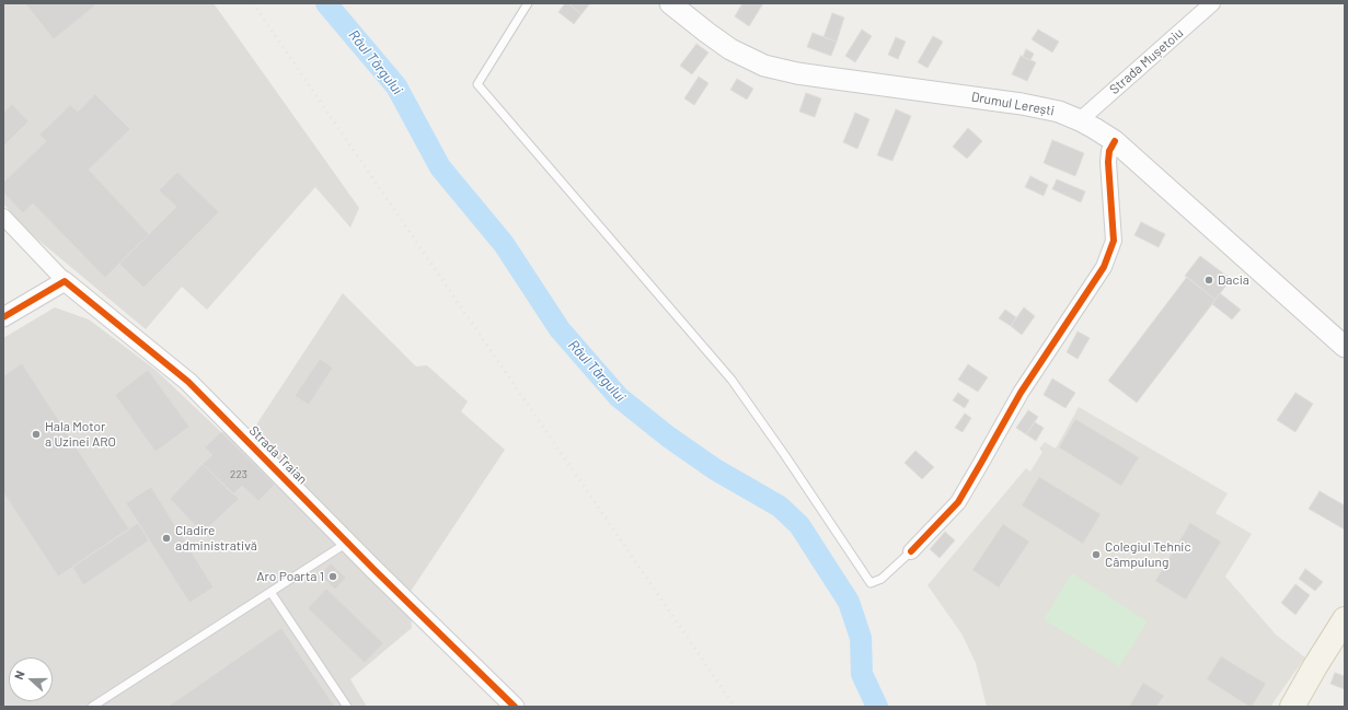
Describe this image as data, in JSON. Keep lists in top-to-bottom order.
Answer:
{
  "streets": {
    "main road": ["Drumul Lerești"],
    "street": ["Strada Mușetoiu", "Strada Traian"]
  },
  "crossings": [
    ["Strada Mușetoiu", "Drumul Lerești"]
  ],
  "water": ["Râul Târgului"],
  "places": [
    "Dacia",
    "Hala Motor a Uzinei ARO",
    "Cladire administrativă",
    "Colegiul Tehnic Câmpulung",
    "Aro Poarta 1"
  ],
  "house_numbers": ["223"],
  "north": "left"
}
